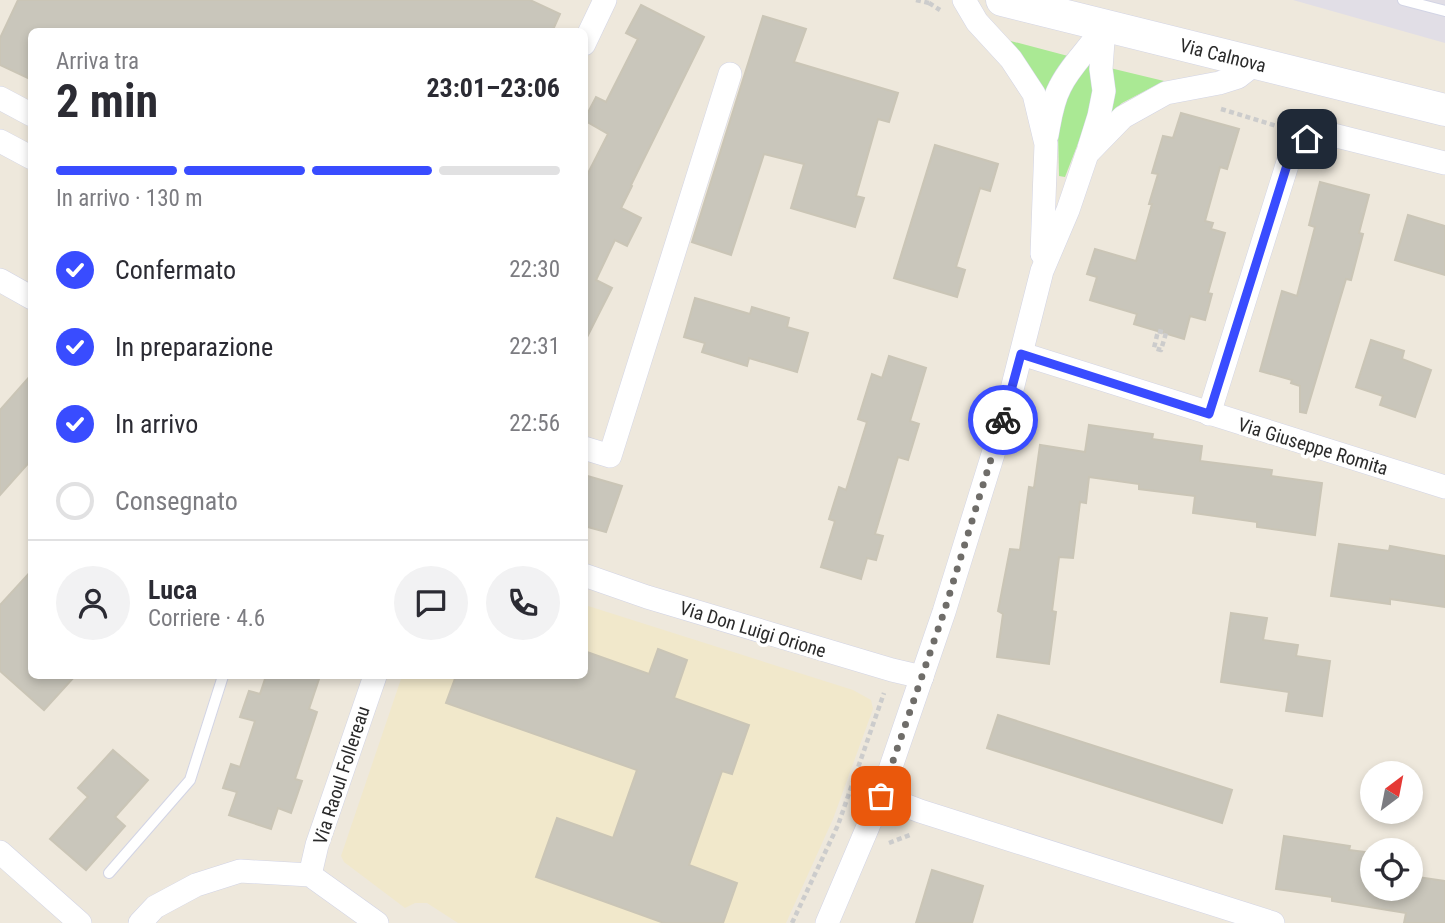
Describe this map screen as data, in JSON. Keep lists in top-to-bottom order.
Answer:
{
  "streets": {
    "main road": ["Via Calnova"],
    "street": ["Via Giuseppe Romita", "Via Don Luigi Orione", "Via Raoul Follereau"]
  },
  "north": "top right",
  "page": {
    "heading": ["2 min", "Arriva tra", "23:01–23:06"],
    "panel": ["Luca", "Corriere · 4.6"],
    "bar": "In arrivo · 130 m",
    "list": [
      ["Confermato", "22:30"],
      ["In preparazione", "22:31"],
      ["In arrivo", "22:56"],
      "Consegnato"
    ]
  }
}
